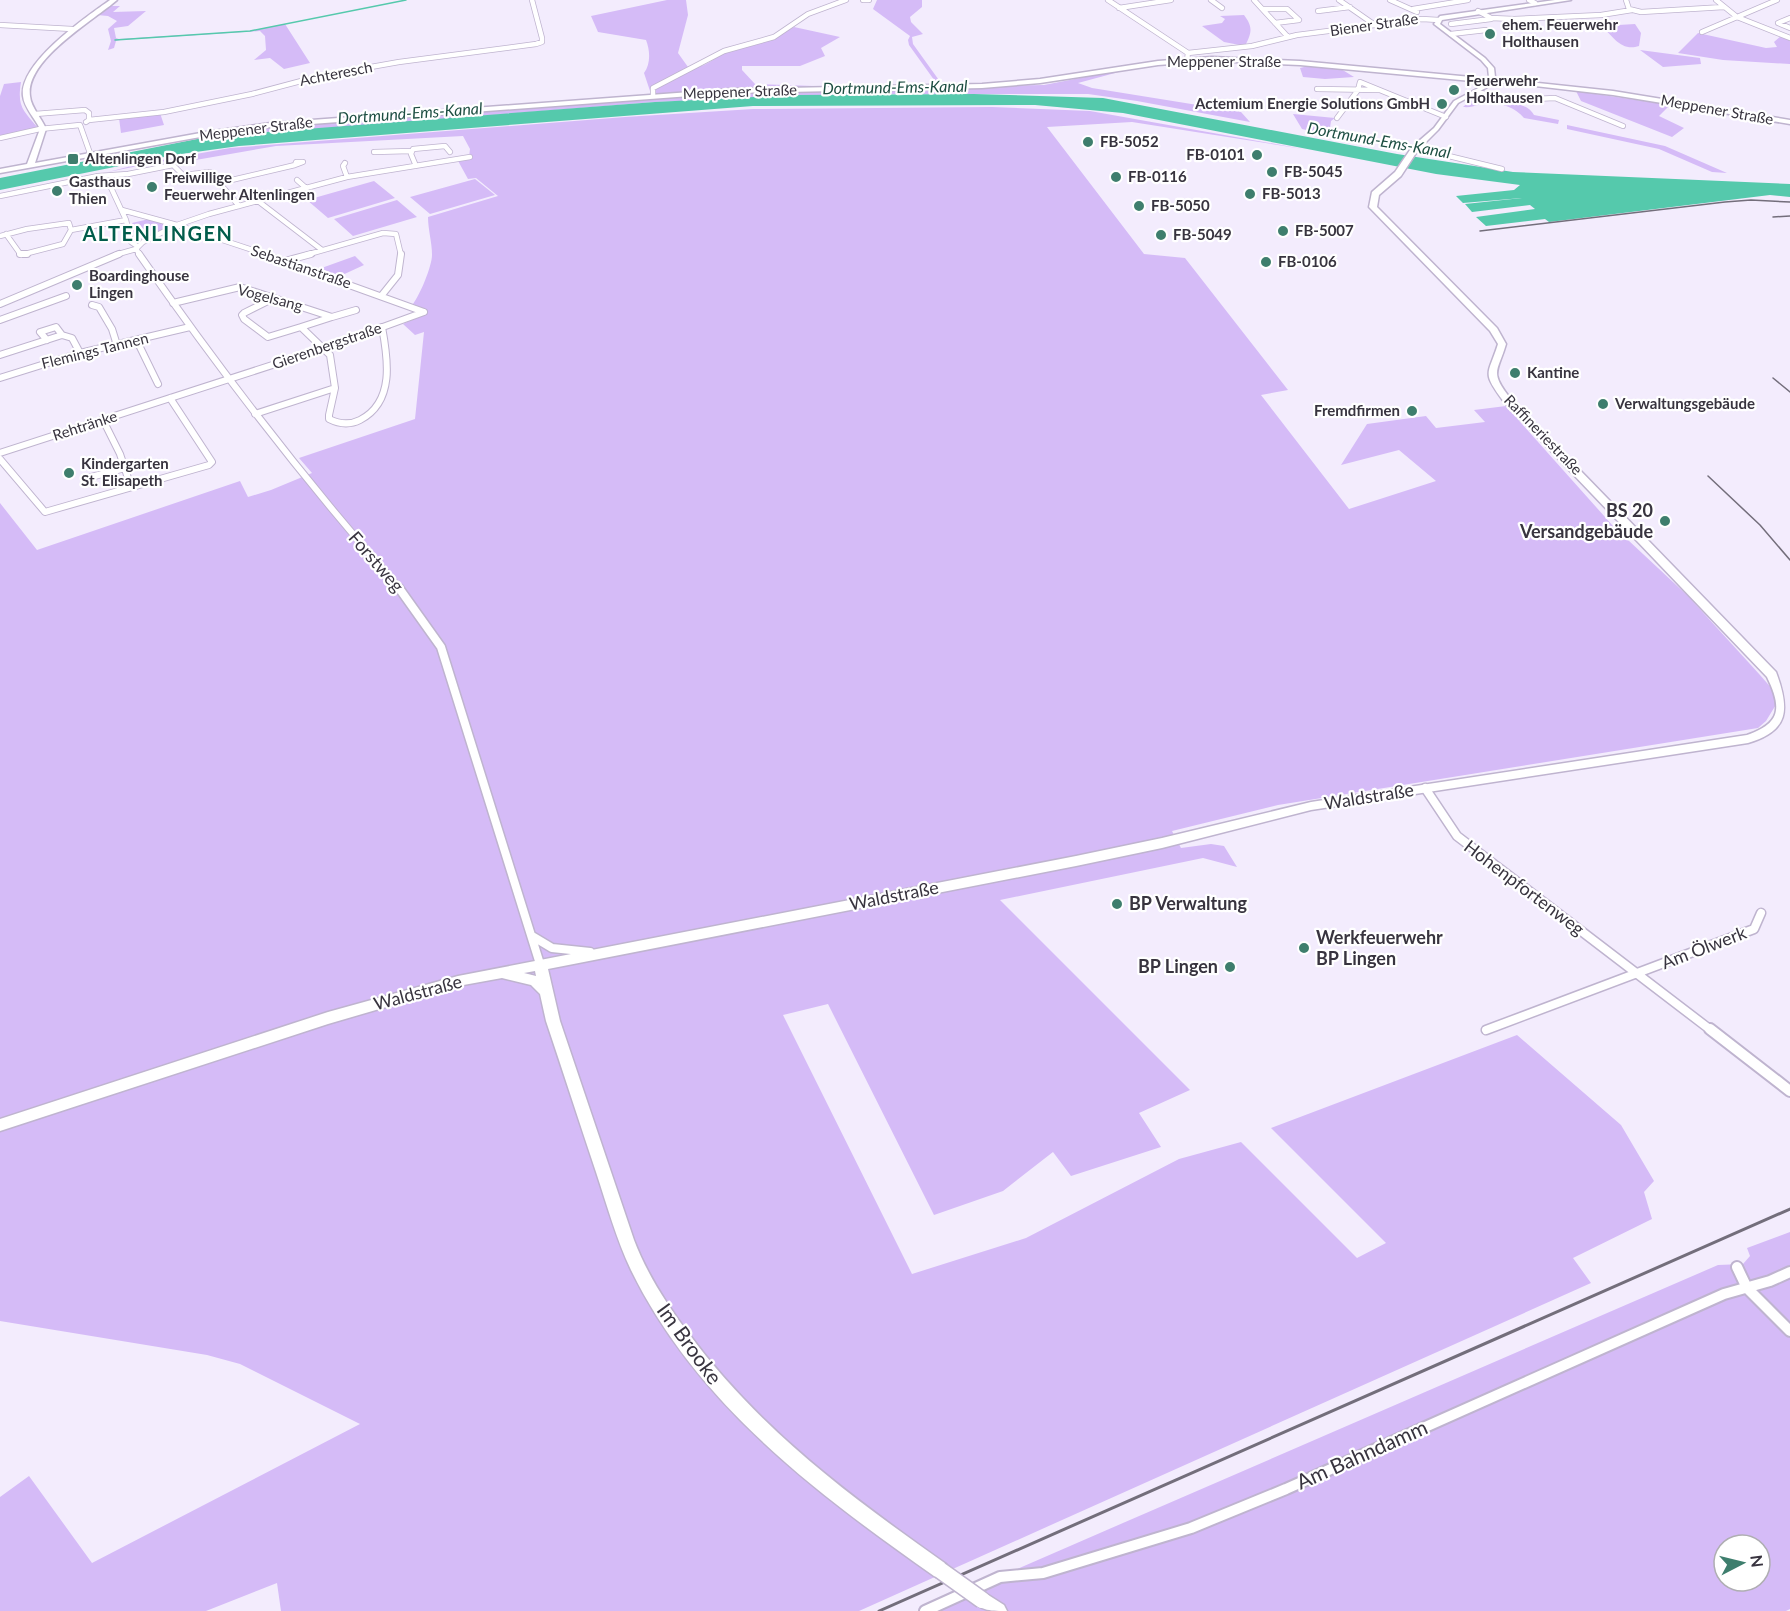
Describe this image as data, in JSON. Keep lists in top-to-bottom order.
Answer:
{
  "streets": {
    "street": [
      "Biener Straße",
      "Meppener Straße",
      "Achteresch",
      "Sebastianstraße",
      "Vogelsang",
      "Gierenbergstraße",
      "Flemings Tannen",
      "Rehtränke",
      "Raffineriestraße",
      "Forstweg",
      "Waldstraße",
      "Hohenpfortenweg",
      "Am Ölwerk",
      "Im Brooke",
      "Am Bahndamm"
    ]
  },
  "crossings": [
    ["Biener Straße", "Meppener Straße"],
    ["Meppener Straße", "Raffineriestraße"],
    ["Sebastianstraße", "Gierenbergstraße"],
    ["Vogelsang", "Gierenbergstraße"],
    ["Vogelsang", "Forstweg"],
    ["Gierenbergstraße", "Rehtränke"],
    ["Gierenbergstraße", "Forstweg"],
    ["Flemings Tannen", "Forstweg"],
    ["Rehtränke", "Forstweg"],
    ["Raffineriestraße", "Waldstraße"],
    ["Forstweg", "Waldstraße"],
    ["Forstweg", "Im Brooke"],
    ["Waldstraße", "Hohenpfortenweg"],
    ["Waldstraße", "Im Brooke"],
    ["Hohenpfortenweg", "Am Ölwerk"]
  ],
  "districts": ["ALTENLINGEN"],
  "water": ["Dortmund-Ems-Kanal"],
  "places": {
    "other": [
      "ehem. Feuerwehr Holthausen",
      "Feuerwehr Holthausen",
      "Actemium Energie Solutions GmbH",
      "FB-5052",
      "FB-0101",
      "FB-5045",
      "FB-0116",
      "Freiwillige Feuerwehr Altenlingen",
      "Gasthaus Thien",
      "FB-5013",
      "FB-5050",
      "FB-5007",
      "FB-5049",
      "FB-0106",
      "Boardinghouse Lingen",
      "Kantine",
      "Verwaltungsgebäude",
      "Fremdfirmen",
      "Kindergarten St. Elisapeth",
      "BS 20 Versandgebäude",
      "BP Verwaltung",
      "Werkfeuerwehr BP Lingen",
      "BP Lingen"
    ],
    "transit": ["Altenlingen Dorf"]
  },
  "north": "right"
}
